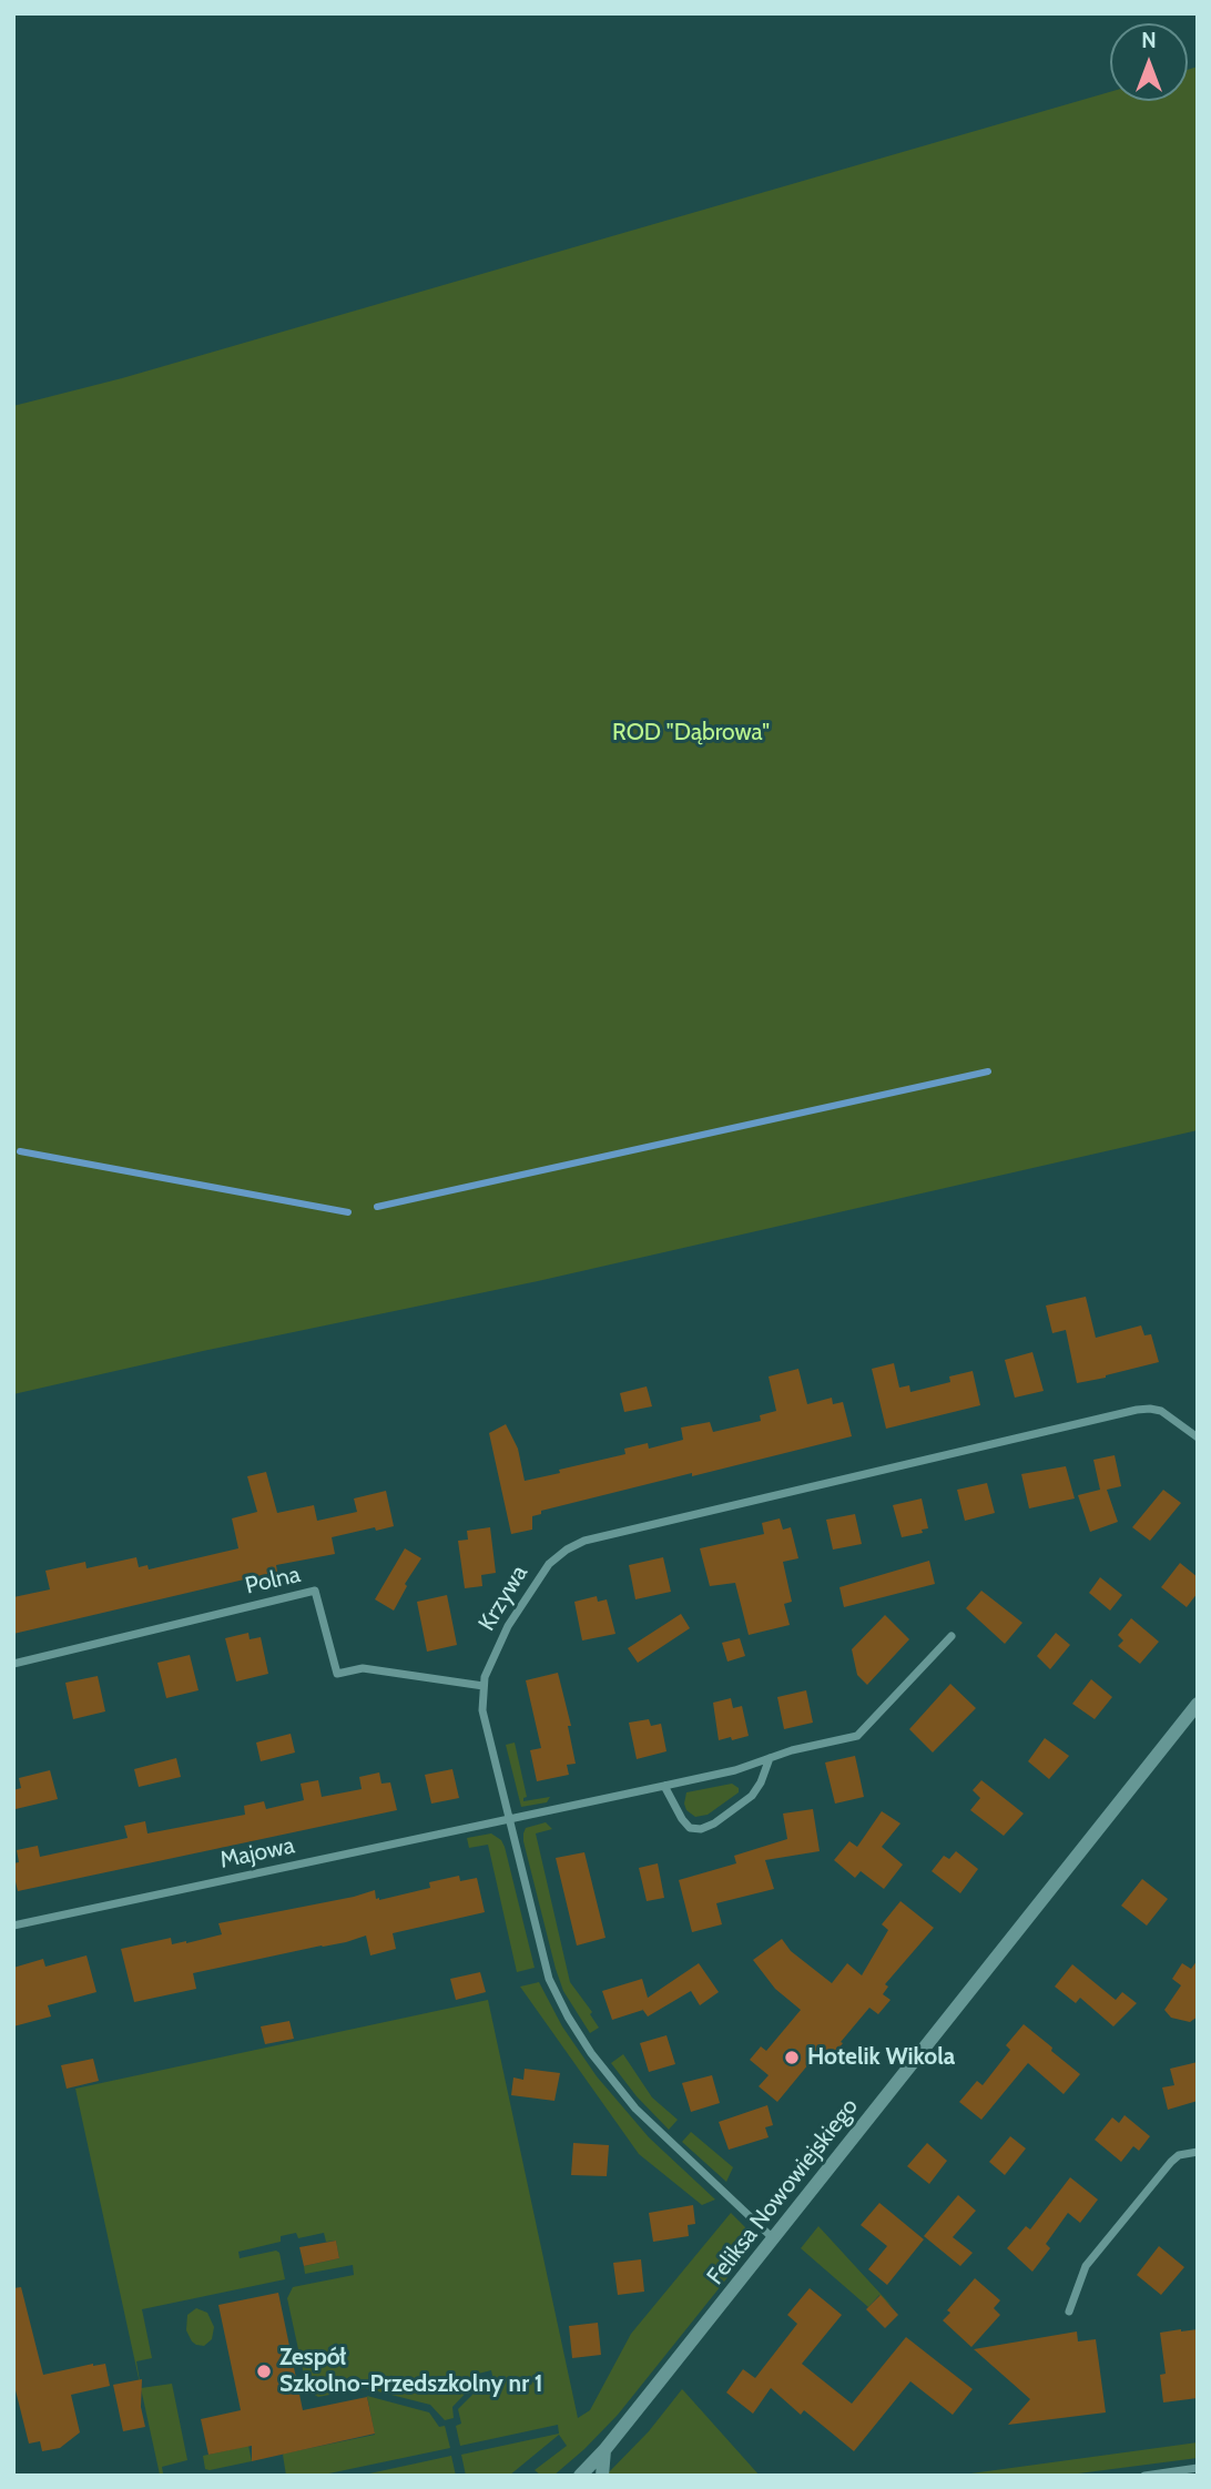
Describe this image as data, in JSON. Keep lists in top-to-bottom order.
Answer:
{
  "streets": {
    "street": [
      "Polna",
      "Krzywa",
      "Majowa",
      "Feliksa Nowowiejskiego"
    ]
  },
  "crossings": [
    ["Polna", "Krzywa"],
    ["Krzywa", "Majowa"],
    ["Krzywa", "Feliksa Nowowiejskiego"]
  ],
  "parks": ["ROD \"Dąbrowa\""],
  "places": ["Hotelik Wikola", "Zespół Szkolno-Przedszkolny nr 1"],
  "north": "top"
}
